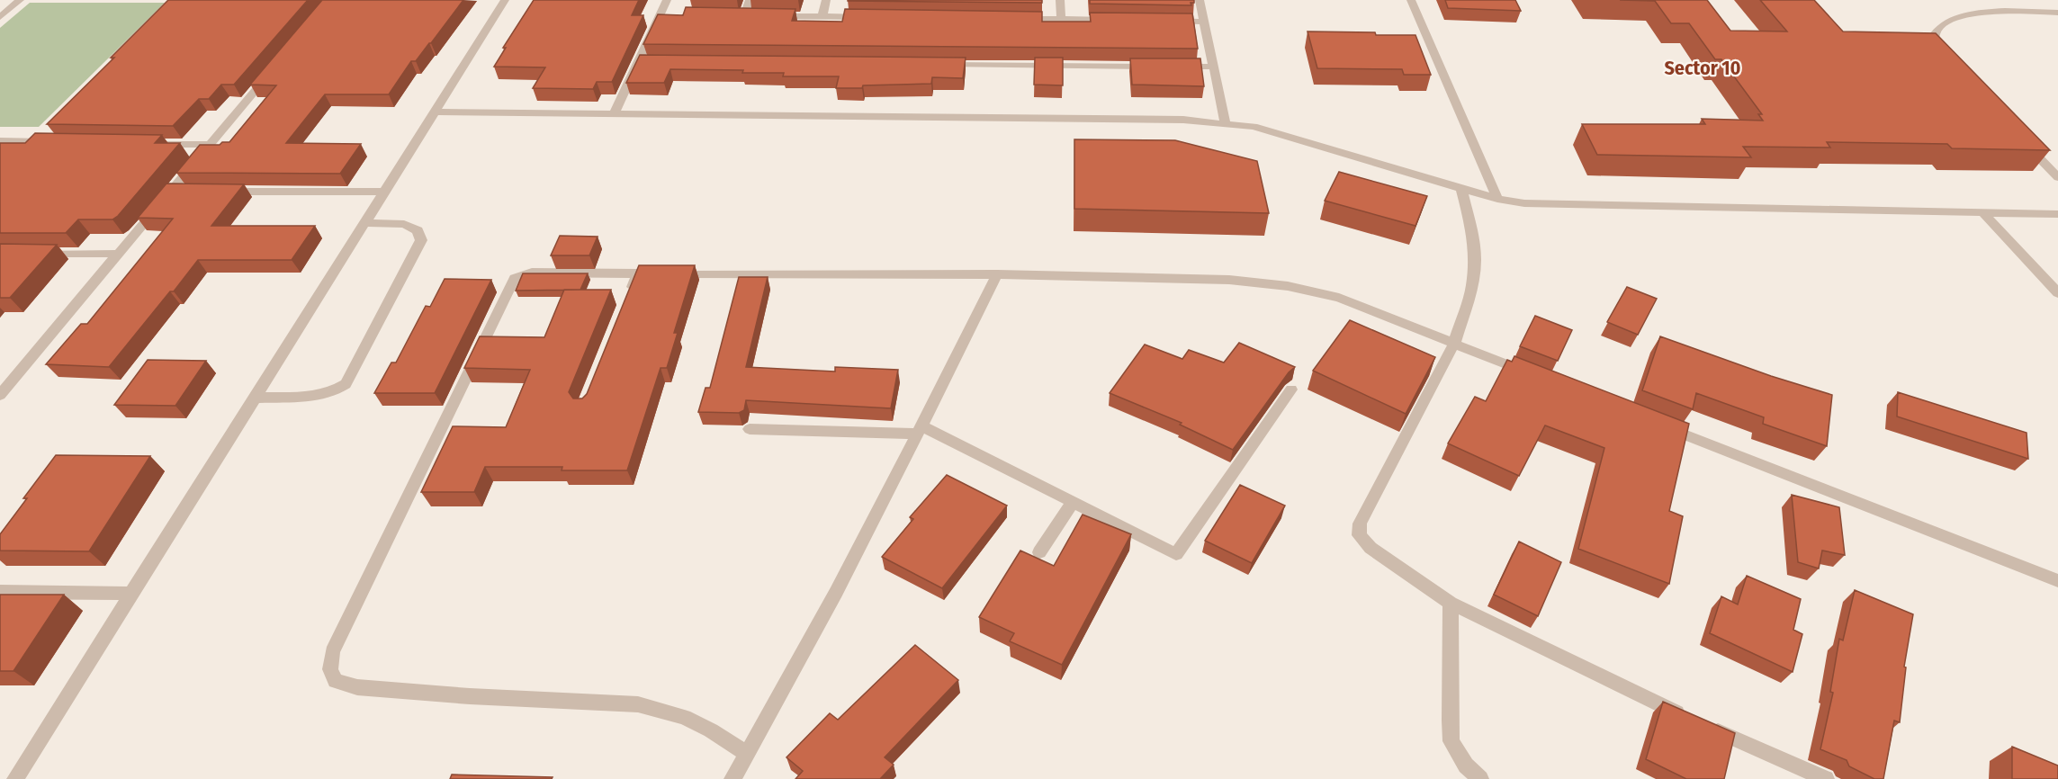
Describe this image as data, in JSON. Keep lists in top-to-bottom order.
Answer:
{
  "districts": ["Sector 10"]
}
